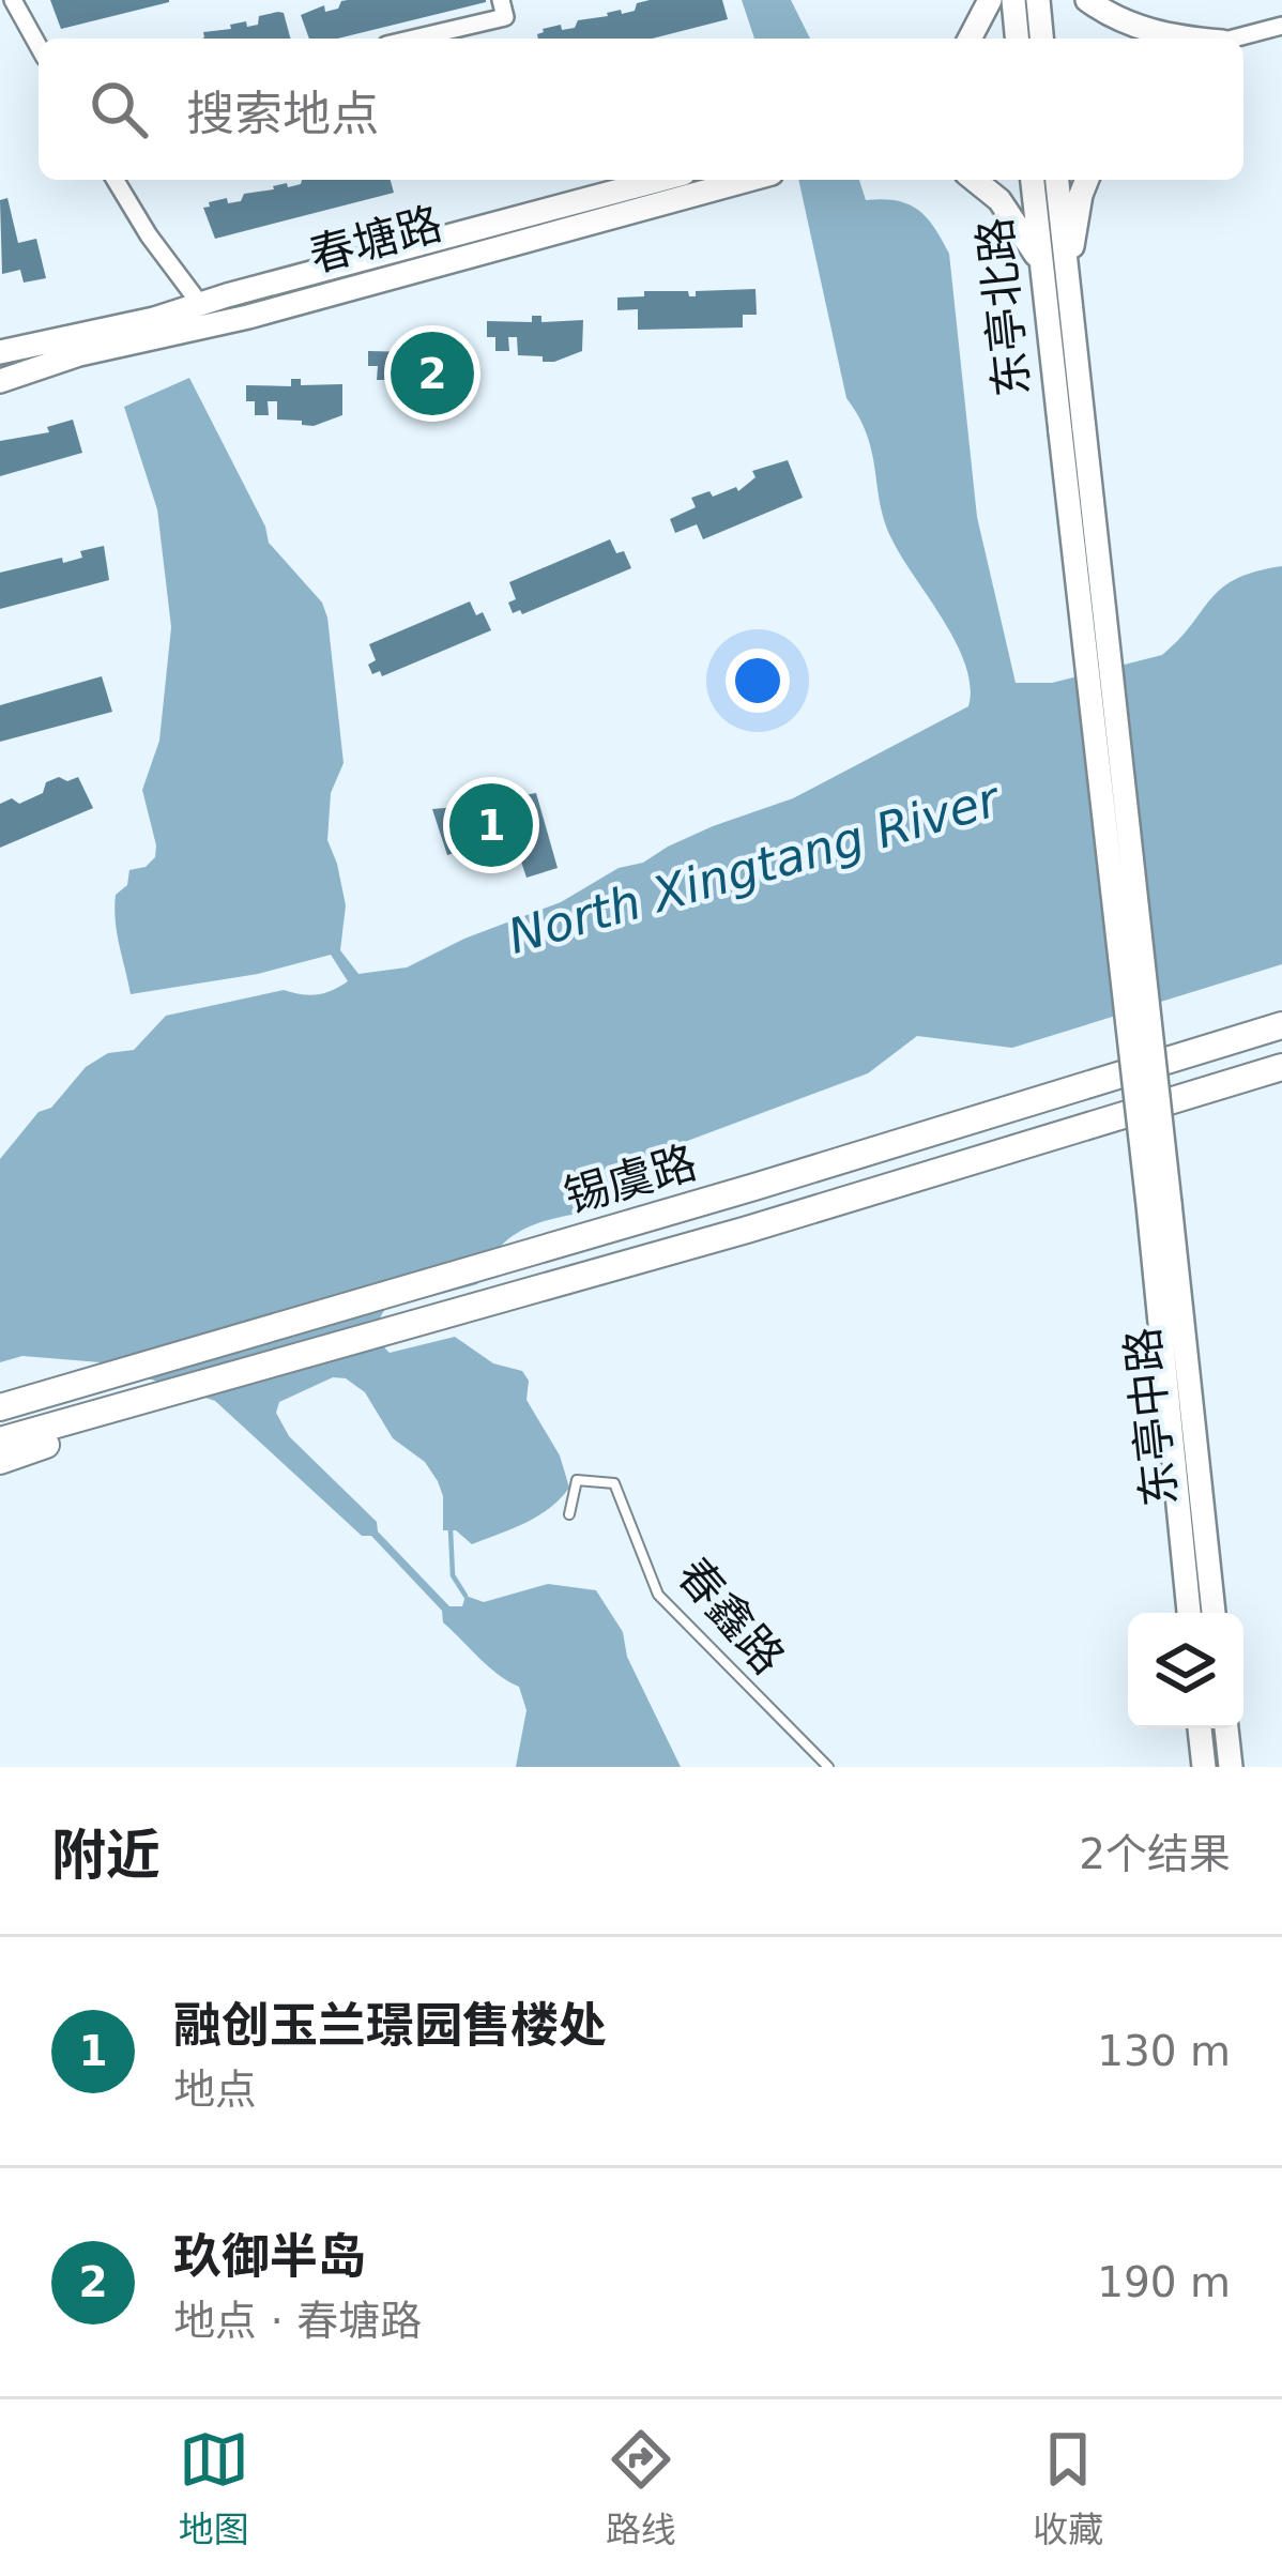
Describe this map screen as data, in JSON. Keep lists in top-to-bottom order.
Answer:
{
  "streets": {
    "main road": [
      "春塘路",
      "东亭北路",
      "锡虞路",
      "东亭中路"
    ],
    "lane": ["春鑫路"]
  },
  "water": ["North Xingtang River"],
  "page": {
    "search": "搜索地点",
    "pins": ["2", "1"],
    "heading": ["附近", "2个结果"],
    "list": [
      {
        "mark": "1",
        "name": "融创玉兰璟园售楼处",
        "note": "地点",
        "value": "130 m"
      },
      {
        "mark": "2",
        "name": "玖御半岛",
        "note": "地点 · 春塘路",
        "value": "190 m"
      }
    ],
    "nav": ["地图", "路线", "收藏"]
  }
}
